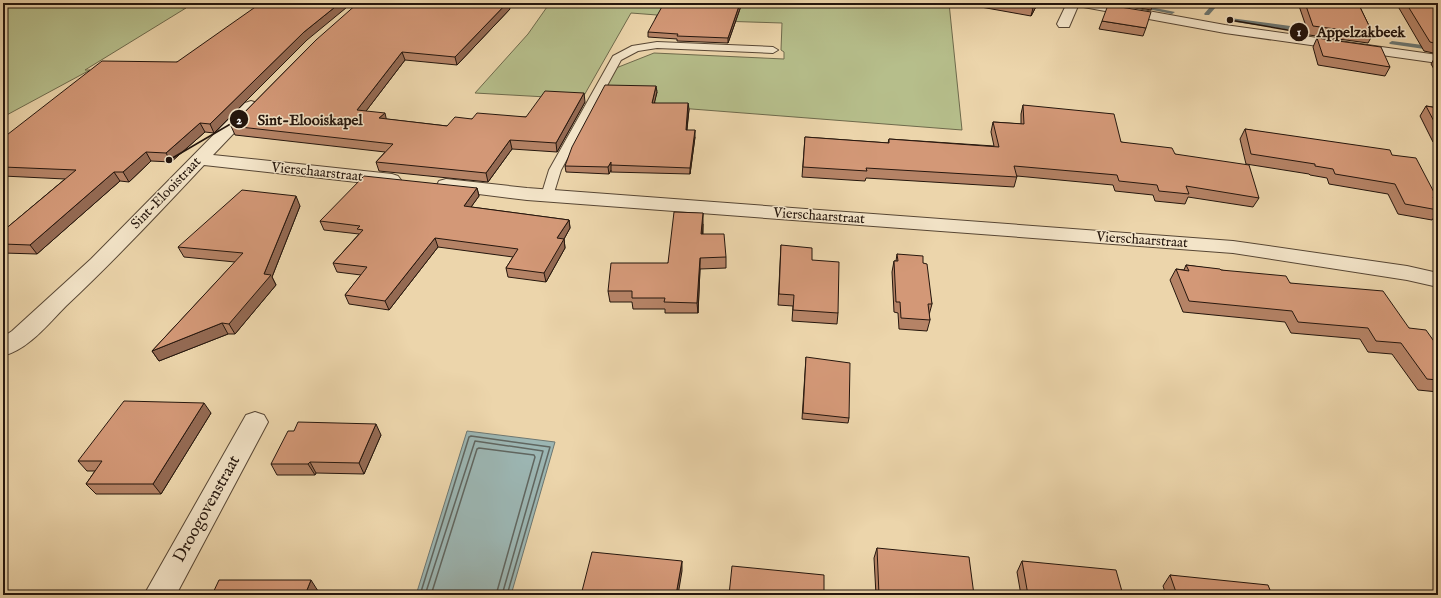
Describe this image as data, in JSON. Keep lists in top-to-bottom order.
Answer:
{
  "streets": {
    "street": ["Vierschaarstraat", "Sint-Elooistraat", "Droogovenstraat"]
  },
  "crossings": [
    ["Vierschaarstraat", "Sint-Elooistraat"]
  ],
  "places": ["Appelzakbeek", "Sint-Elooiskapel"]
}
